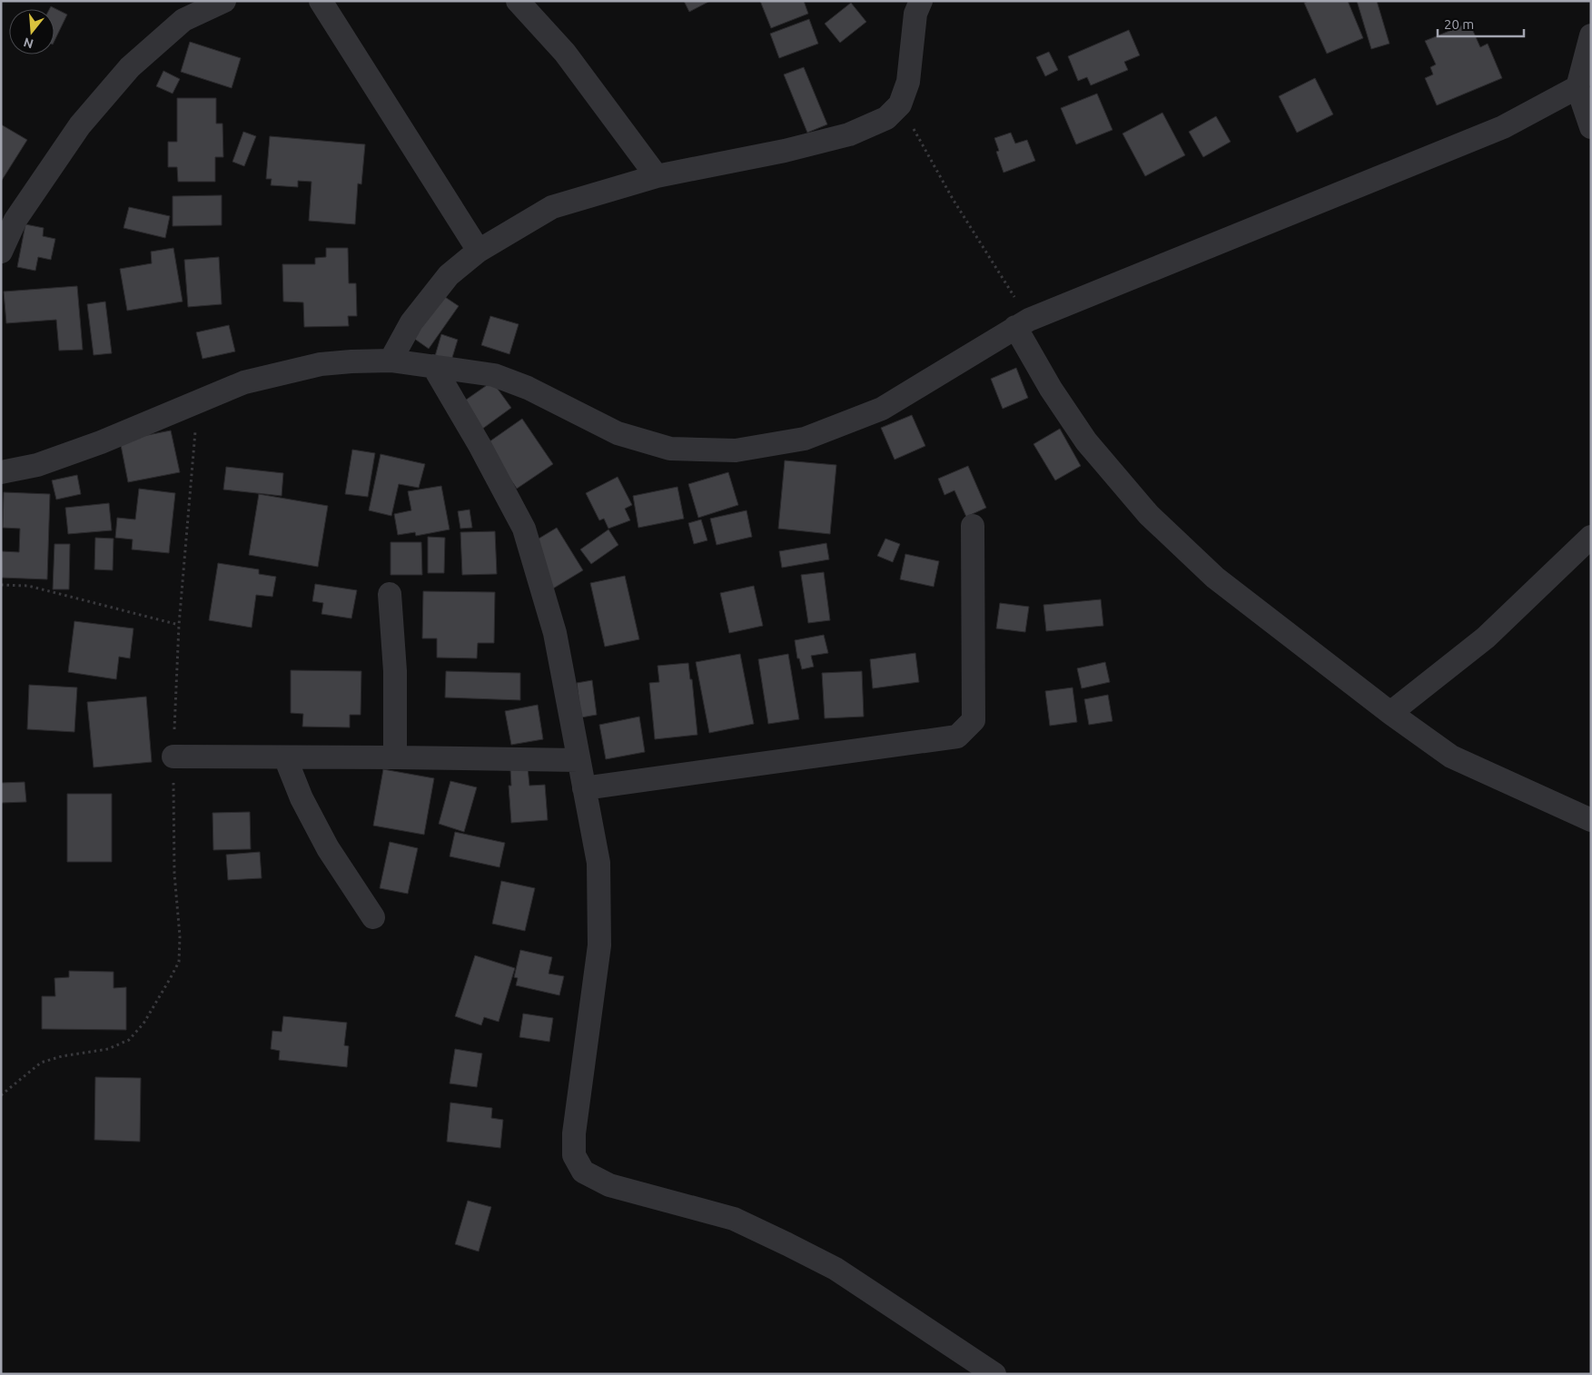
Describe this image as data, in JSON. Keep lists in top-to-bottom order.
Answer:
{
  "scale_bar": "20 m",
  "north": "bottom"
}
